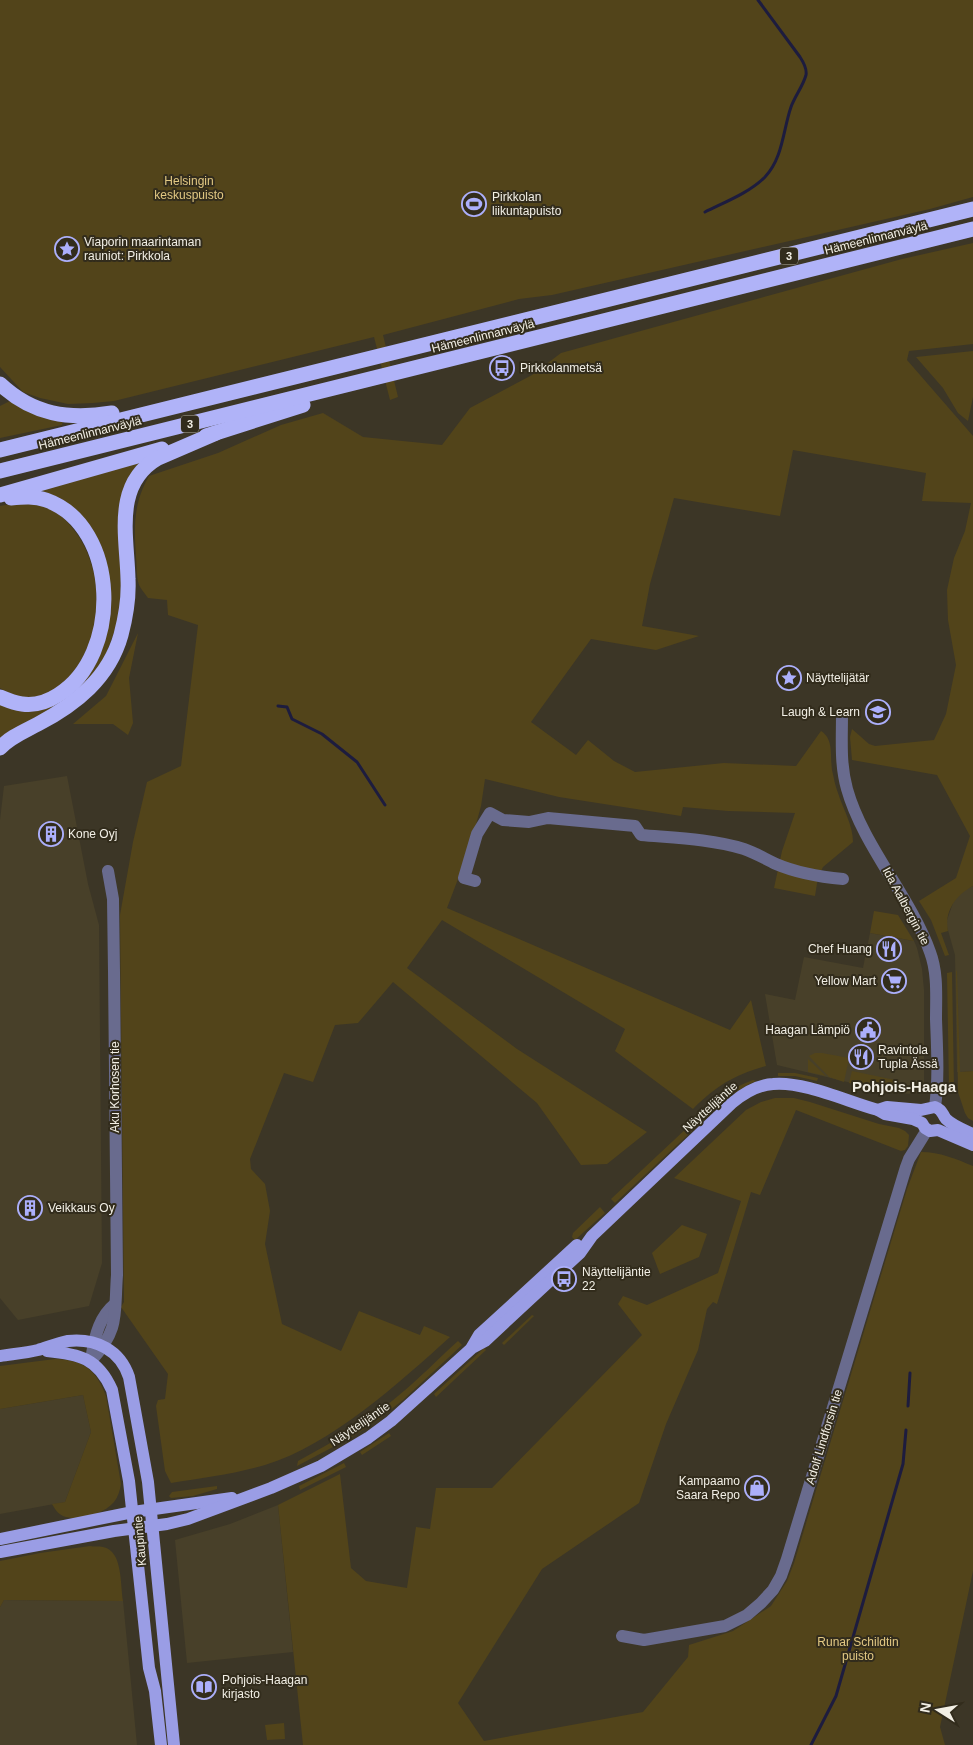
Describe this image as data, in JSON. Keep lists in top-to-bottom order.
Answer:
{
  "streets": {
    "highway": ["Hämeenlinnanväylä", "3"],
    "main road": ["Näyttelijäntie", "Kaupintie"],
    "street": ["Ida Aalbergin tie", "Aku Korhosen tie", "Adolf Lindforsin tie"]
  },
  "crossings": [
    ["Ida Aalbergin tie", "Näyttelijäntie"],
    ["Ida Aalbergin tie", "Adolf Lindforsin tie"],
    ["Aku Korhosen tie", "Kaupintie"],
    ["Näyttelijäntie", "Adolf Lindforsin tie"],
    ["Näyttelijäntie", "Kaupintie"]
  ],
  "districts": ["Pohjois-Haaga"],
  "parks": ["Helsingin keskuspuisto", "Runar Schildtin puisto"],
  "places": {
    "sports": ["Pirkkolan liikuntapuisto"],
    "place": ["Viaporin maarintaman rauniot: Pirkkola", "Näyttelijätär"],
    "bus stop": ["Pirkkolanmetsä", "Näyttelijäntie 22"],
    "school or university": ["Laugh & Learn"],
    "building": ["Kone Oyj", "Veikkaus Oy"],
    "restaurant": ["Chef Huang", "Ravintola Tupla Ässä"],
    "supermarket": ["Yellow Mart"],
    "public building": ["Haagan Lämpiö"],
    "shop": ["Kampaamo Saara Repo"],
    "library": ["Pohjois-Haagan kirjasto"]
  },
  "north": "left"
}
